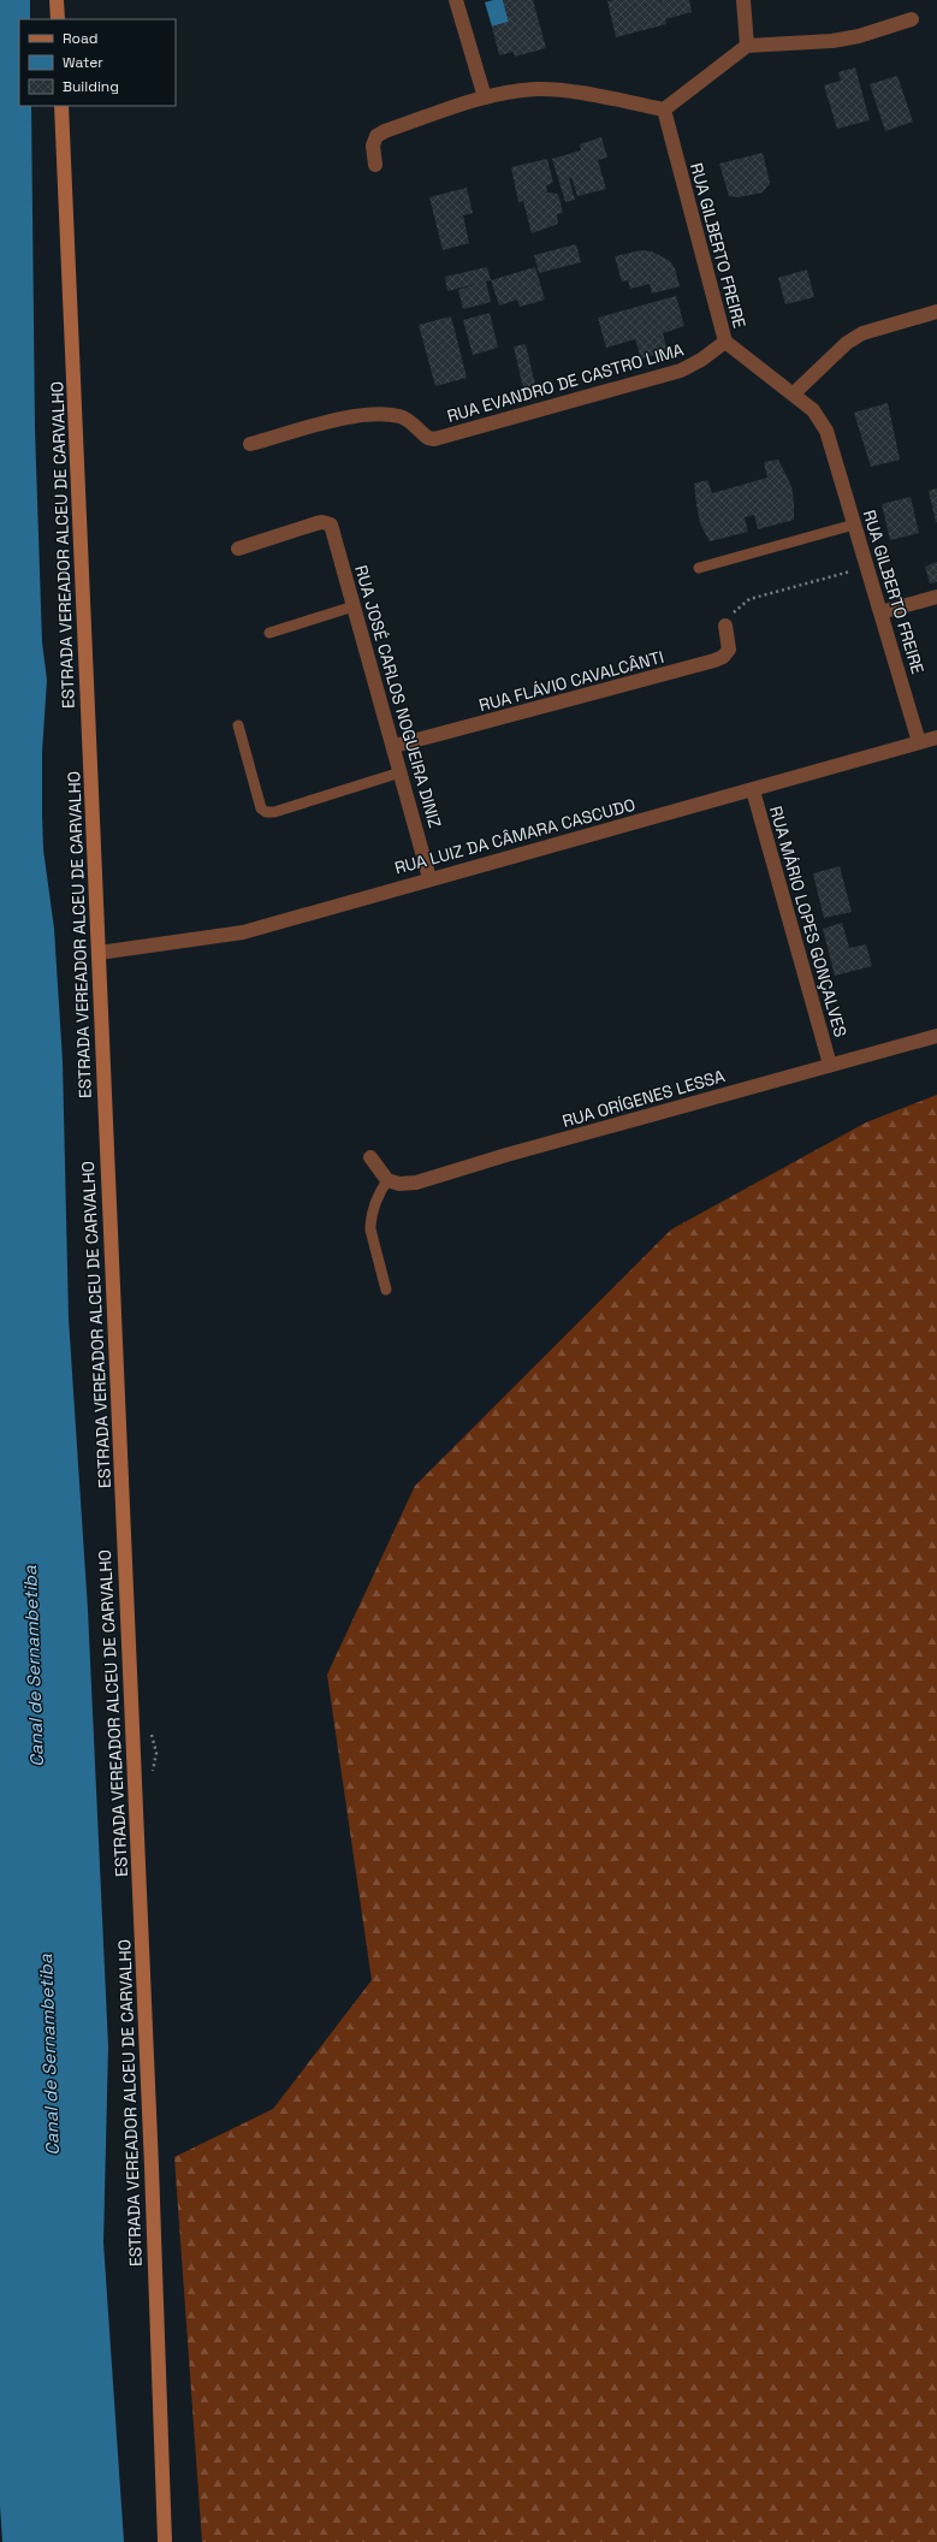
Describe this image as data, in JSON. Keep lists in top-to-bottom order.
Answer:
{
  "streets": {
    "street": [
      "RUA GILBERTO FREIRE",
      "RUA EVANDRO DE CASTRO LIMA",
      "ESTRADA VEREADOR ALCEU DE CARVALHO",
      "RUA FLÁVIO CAVALCÂNTI",
      "RUA JOSÉ CARLOS NOGUEIRA DINIZ",
      "RUA LUIZ DA CÂMARA CASCUDO",
      "RUA MÁRIO LOPES GONÇALVES",
      "RUA ORÍGENES LESSA"
    ]
  },
  "crossings": [
    ["RUA GILBERTO FREIRE", "RUA EVANDRO DE CASTRO LIMA"],
    ["RUA GILBERTO FREIRE", "RUA LUIZ DA CÂMARA CASCUDO"],
    ["ESTRADA VEREADOR ALCEU DE CARVALHO", "RUA LUIZ DA CÂMARA CASCUDO"],
    ["RUA FLÁVIO CAVALCÂNTI", "RUA JOSÉ CARLOS NOGUEIRA DINIZ"],
    ["RUA JOSÉ CARLOS NOGUEIRA DINIZ", "RUA LUIZ DA CÂMARA CASCUDO"],
    ["RUA LUIZ DA CÂMARA CASCUDO", "RUA MÁRIO LOPES GONÇALVES"],
    ["RUA MÁRIO LOPES GONÇALVES", "RUA ORÍGENES LESSA"]
  ],
  "water": ["Canal de Sernambetiba"],
  "legend": ["Road", "Water", "Building"]
}
